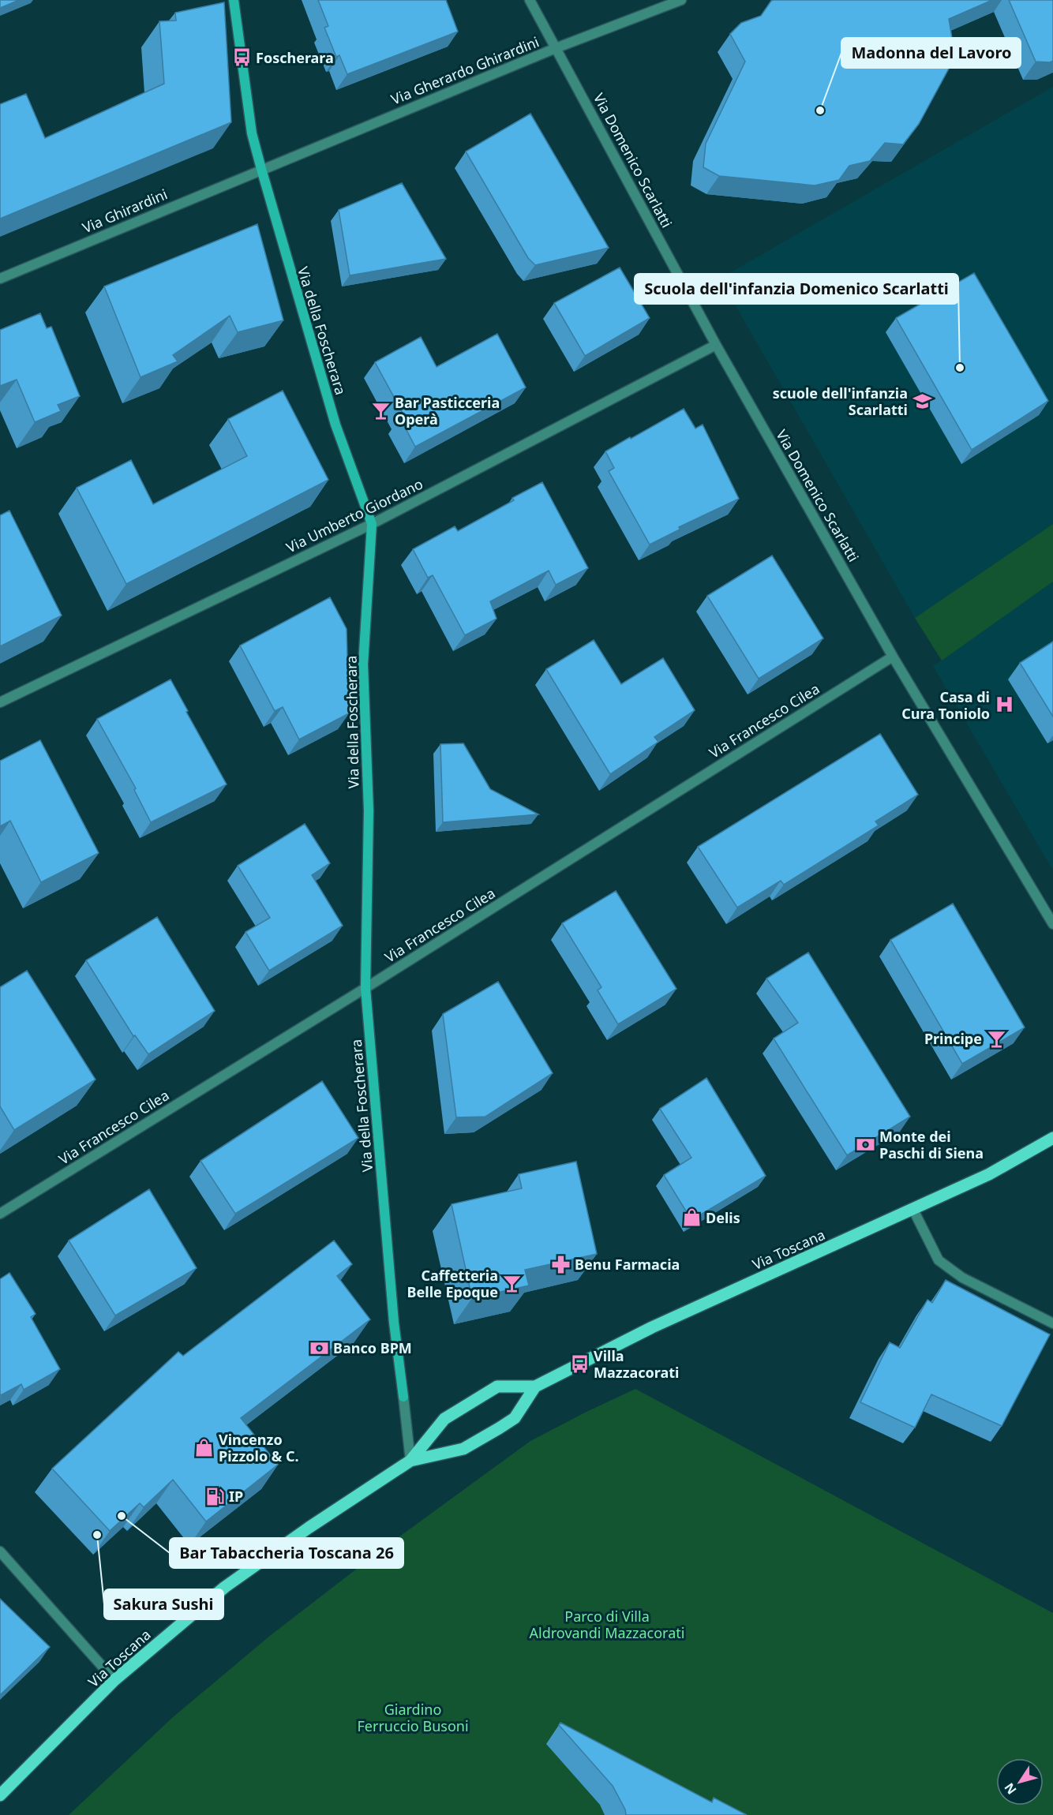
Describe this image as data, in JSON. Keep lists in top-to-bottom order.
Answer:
{
  "streets": {
    "main road": ["Via Toscana"],
    "street": [
      "Via Gherardo Ghirardini",
      "Via Domenico Scarlatti",
      "Via Ghirardini",
      "Via della Foscherara",
      "Via Umberto Giordano",
      "Via Francesco Cilea"
    ]
  },
  "crossings": [
    ["Via Gherardo Ghirardini", "Via Domenico Scarlatti"],
    ["Via Gherardo Ghirardini", "Via Ghirardini"],
    ["Via Gherardo Ghirardini", "Via della Foscherara"],
    ["Via Domenico Scarlatti", "Via Umberto Giordano"],
    ["Via Domenico Scarlatti", "Via Francesco Cilea"],
    ["Via Ghirardini", "Via della Foscherara"],
    ["Via della Foscherara", "Via Umberto Giordano"],
    ["Via della Foscherara", "Via Francesco Cilea"],
    ["Via della Foscherara", "Via Toscana"]
  ],
  "parks": ["Parco di Villa Aldrovandi Mazzacorati", "Giardino Ferruccio Busoni"],
  "places": {
    "bus stop": ["Foscherara", "Villa Mazzacorati"],
    "other": [
      "Madonna del Lavoro",
      "Scuola dell'infanzia Domenico Scarlatti",
      "Bar Tabaccheria Toscana 26",
      "Sakura Sushi"
    ],
    "school or university": ["scuole dell'infanzia Scarlatti"],
    "bar": ["Bar Pasticceria Operà", "Principe", "Caffetteria Belle Epoque"],
    "hospital": ["Casa di Cura Toniolo"],
    "bank": ["Monte dei Paschi di Siena", "Banco BPM"],
    "shop": ["Delis", "Vincenzo Pizzolo & C."],
    "pharmacy": ["Benu Farmacia"],
    "fuel station": ["IP"]
  },
  "north": "bottom left"
}
